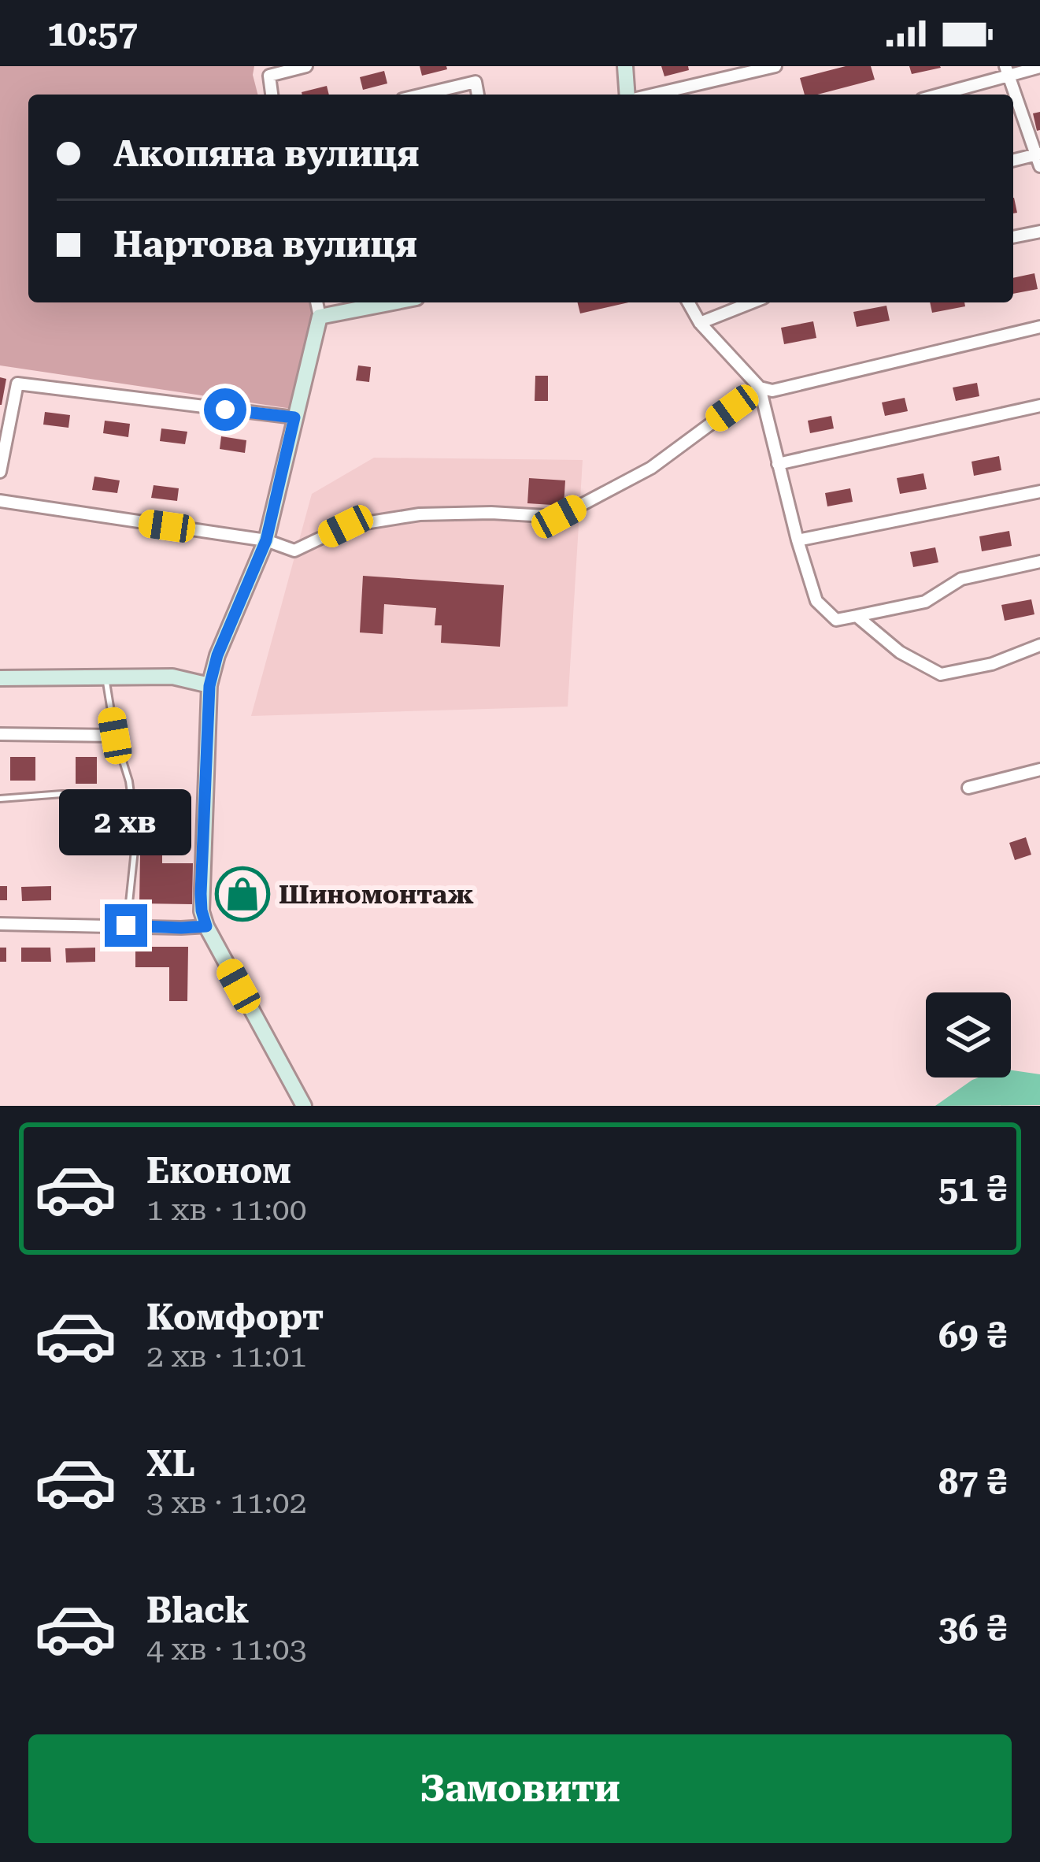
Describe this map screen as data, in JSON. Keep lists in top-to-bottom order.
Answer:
{
  "places": {
    "shop": ["Шиномонтаж"]
  },
  "page": {
    "status": "10:57",
    "banner": ["Акопяна вулиця", "Нартова вулиця"],
    "bubble": "2 хв",
    "list": [
      {
        "name": "Економ",
        "note": "1 хв · 11:00",
        "value": "51 ₴"
      },
      {
        "name": "Комфорт",
        "note": "2 хв · 11:01",
        "value": "69 ₴"
      },
      {
        "name": "XL",
        "note": "3 хв · 11:02",
        "value": "87 ₴"
      },
      {
        "name": "Black",
        "note": "4 хв · 11:03",
        "value": "36 ₴"
      }
    ],
    "buttons": "Замовити"
  }
}
